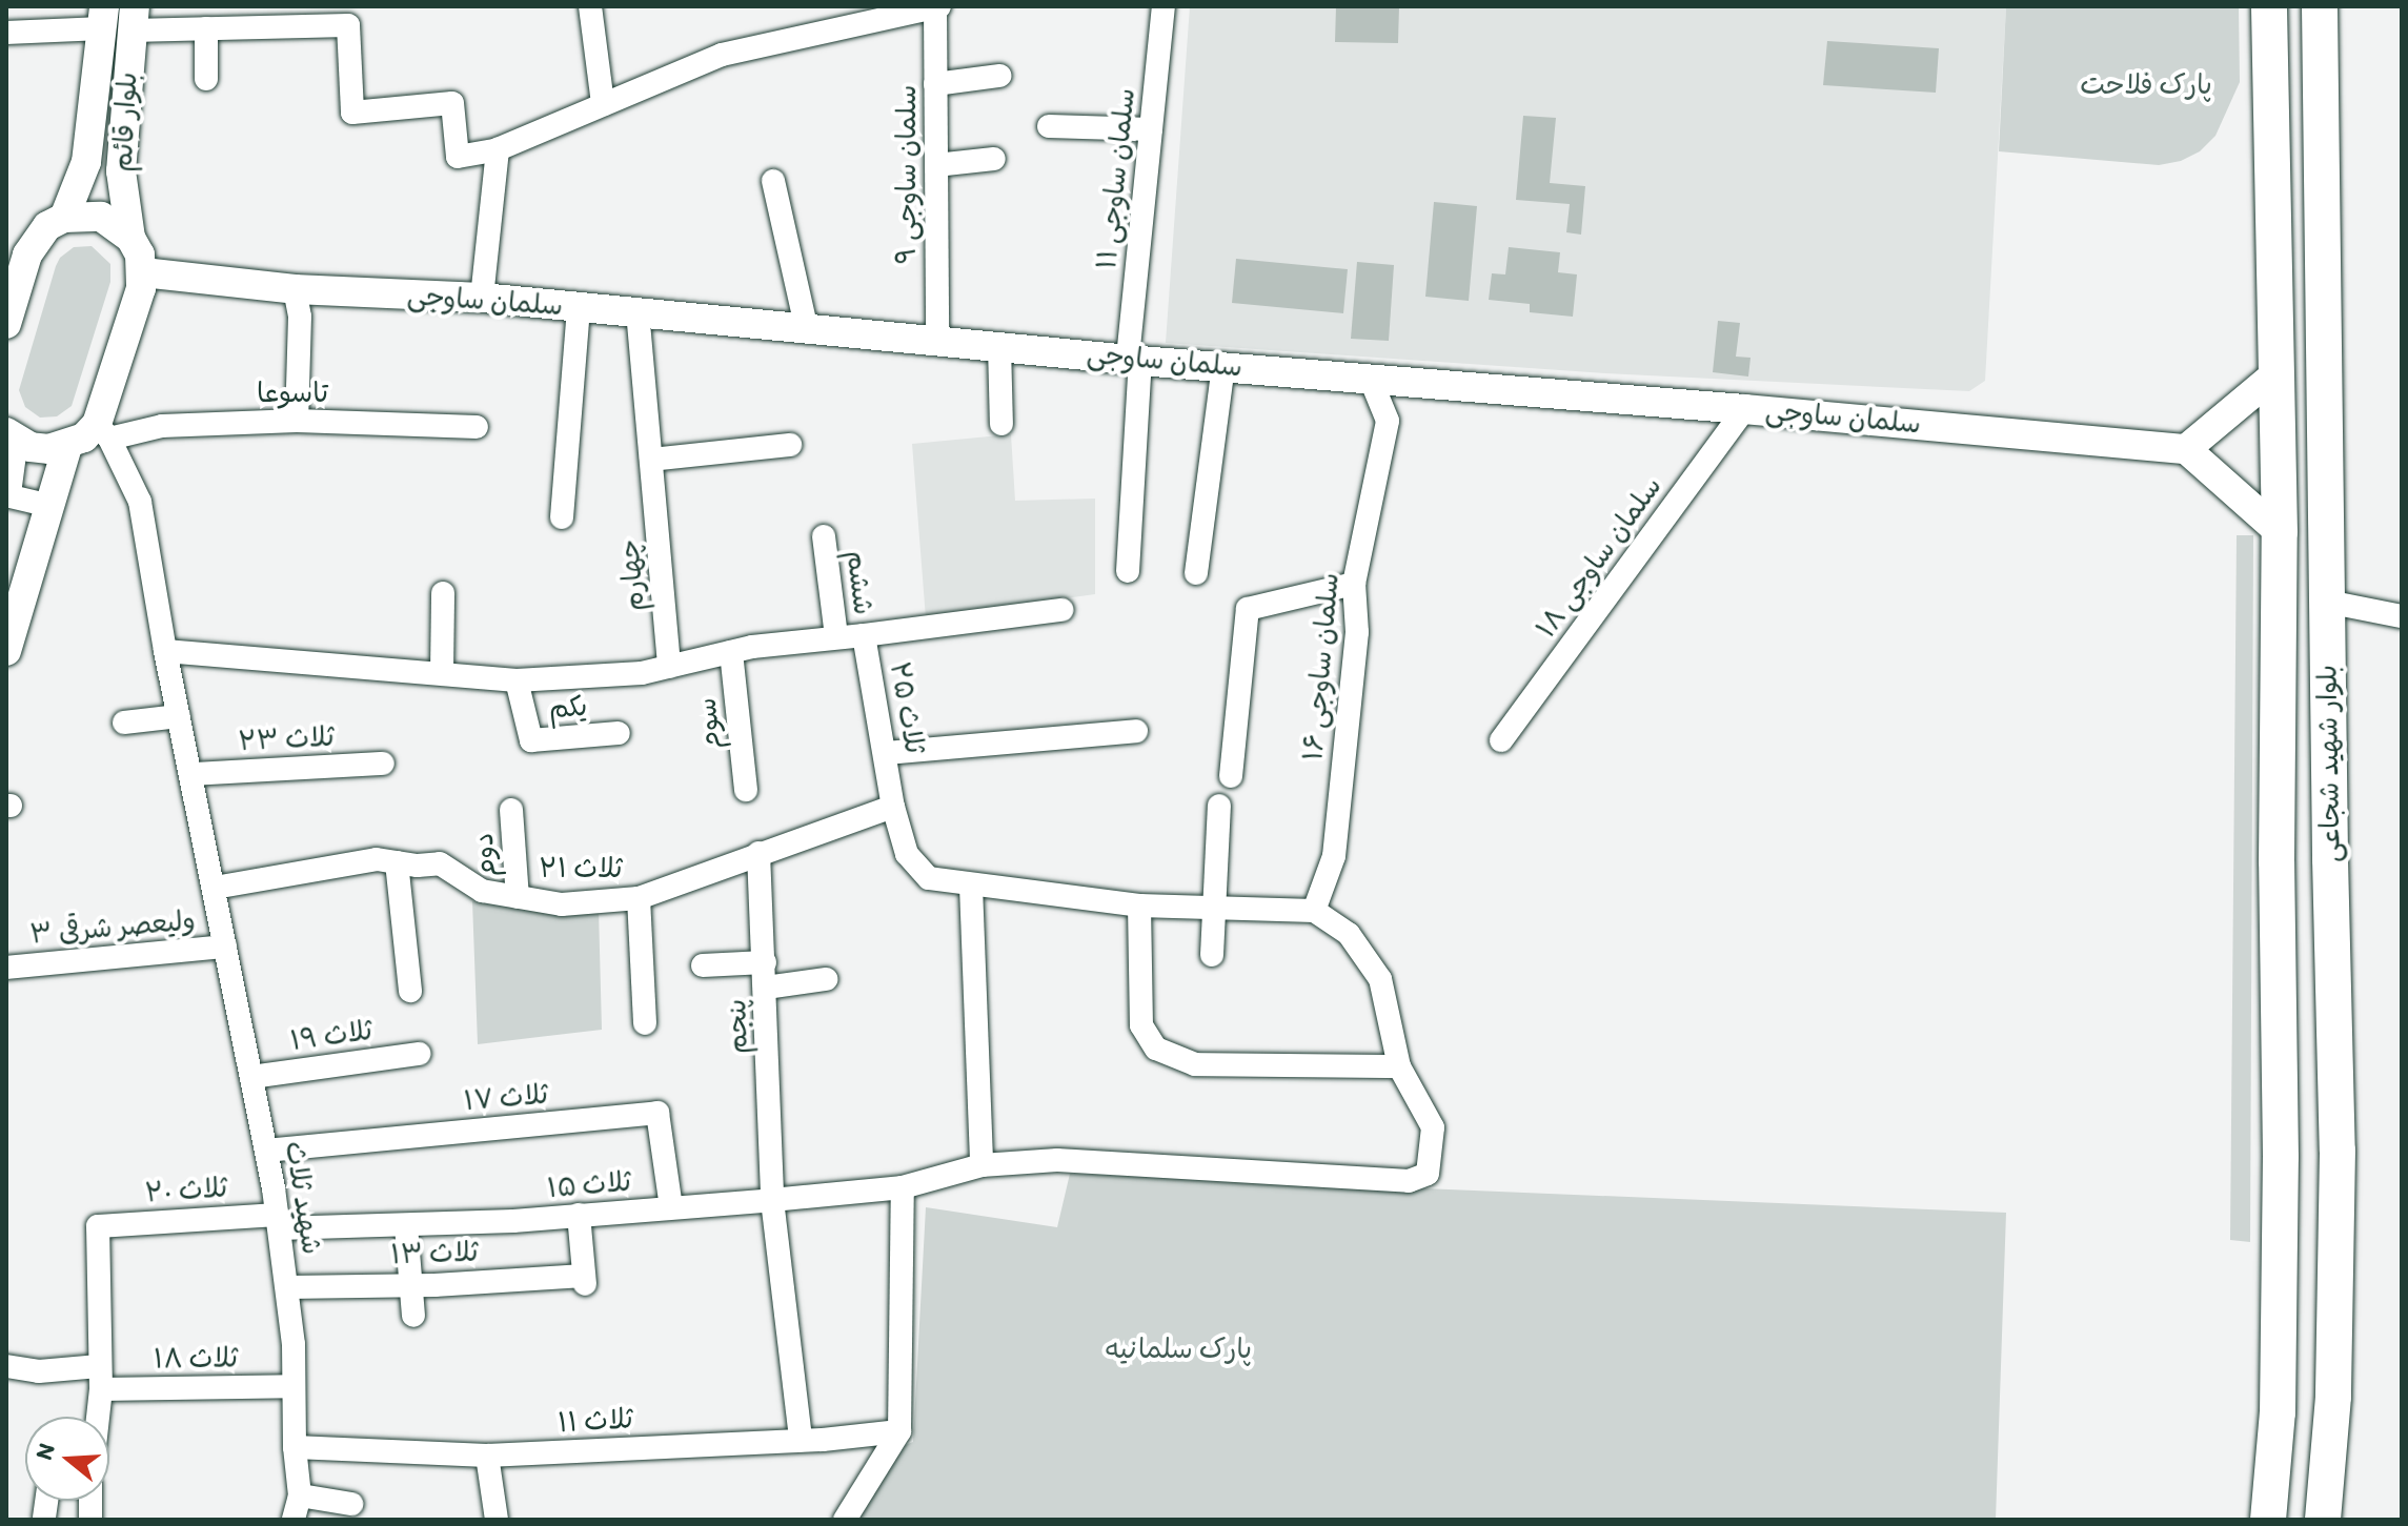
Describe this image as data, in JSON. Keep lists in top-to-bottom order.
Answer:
{
  "streets": {
    "main road": ["بلوار شهید شجاعی"],
    "street": [
      "بلوار قائم",
      "سلمان ساوجی ۹",
      "سلمان ساوجی ۱۱",
      "سلمان ساوجی",
      "تاسوعا",
      "سلمان ساوجی ۱۸",
      "چهارم",
      "ششم",
      "سلمان ساوجی ۱۶",
      "یکم",
      "ثلاث ۲۵",
      "سوم",
      "ثلاث ۲۳",
      "دوم",
      "ثلاث ۲۱",
      "ولیعصر شرقی ۳",
      "پنجم",
      "ثلاث ۱۹",
      "ثلاث ۱۷",
      "ثلاث ۱۵",
      "ثلاث ۲۰",
      "شهید ثلاث",
      "ثلاث ۱۳",
      "ثلاث ۱۸",
      "ثلاث ۱۱"
    ]
  },
  "crossings": [
    ["بلوار قائم", "سلمان ساوجی"],
    ["سلمان ساوجی ۹", "سلمان ساوجی"],
    ["سلمان ساوجی ۱۱", "سلمان ساوجی"],
    ["سلمان ساوجی", "سلمان ساوجی ۱۸"],
    ["سلمان ساوجی", "چهارم"],
    ["سلمان ساوجی", "سلمان ساوجی ۱۶"],
    ["تاسوعا", "شهید ثلاث"],
    ["چهارم", "ثلاث ۲۵"],
    ["ششم", "ثلاث ۲۵"],
    ["سلمان ساوجی ۱۶", "ثلاث ۲۵"],
    ["یکم", "ثلاث ۲۵"],
    ["ثلاث ۲۵", "سوم"],
    ["ثلاث ۲۵", "ثلاث ۲۱"],
    ["ثلاث ۲۵", "شهید ثلاث"],
    ["ثلاث ۲۳", "شهید ثلاث"],
    ["دوم", "ثلاث ۲۱"],
    ["ثلاث ۲۱", "پنجم"],
    ["ثلاث ۲۱", "شهید ثلاث"],
    ["ولیعصر شرقی ۳", "شهید ثلاث"],
    ["پنجم", "ثلاث ۱۵"],
    ["پنجم", "ثلاث ۱۱"],
    ["ثلاث ۱۹", "شهید ثلاث"],
    ["ثلاث ۱۷", "ثلاث ۱۵"],
    ["ثلاث ۱۷", "شهید ثلاث"],
    ["ثلاث ۱۵", "ثلاث ۲۰"],
    ["ثلاث ۱۵", "شهید ثلاث"],
    ["ثلاث ۱۵", "ثلاث ۱۳"],
    ["ثلاث ۲۰", "شهید ثلاث"],
    ["ثلاث ۲۰", "ثلاث ۱۸"],
    ["شهید ثلاث", "ثلاث ۱۳"],
    ["شهید ثلاث", "ثلاث ۱۸"],
    ["شهید ثلاث", "ثلاث ۱۱"]
  ],
  "parks": ["پارک فلاحت", "پارک سلمانیه"],
  "north": "left"
}
